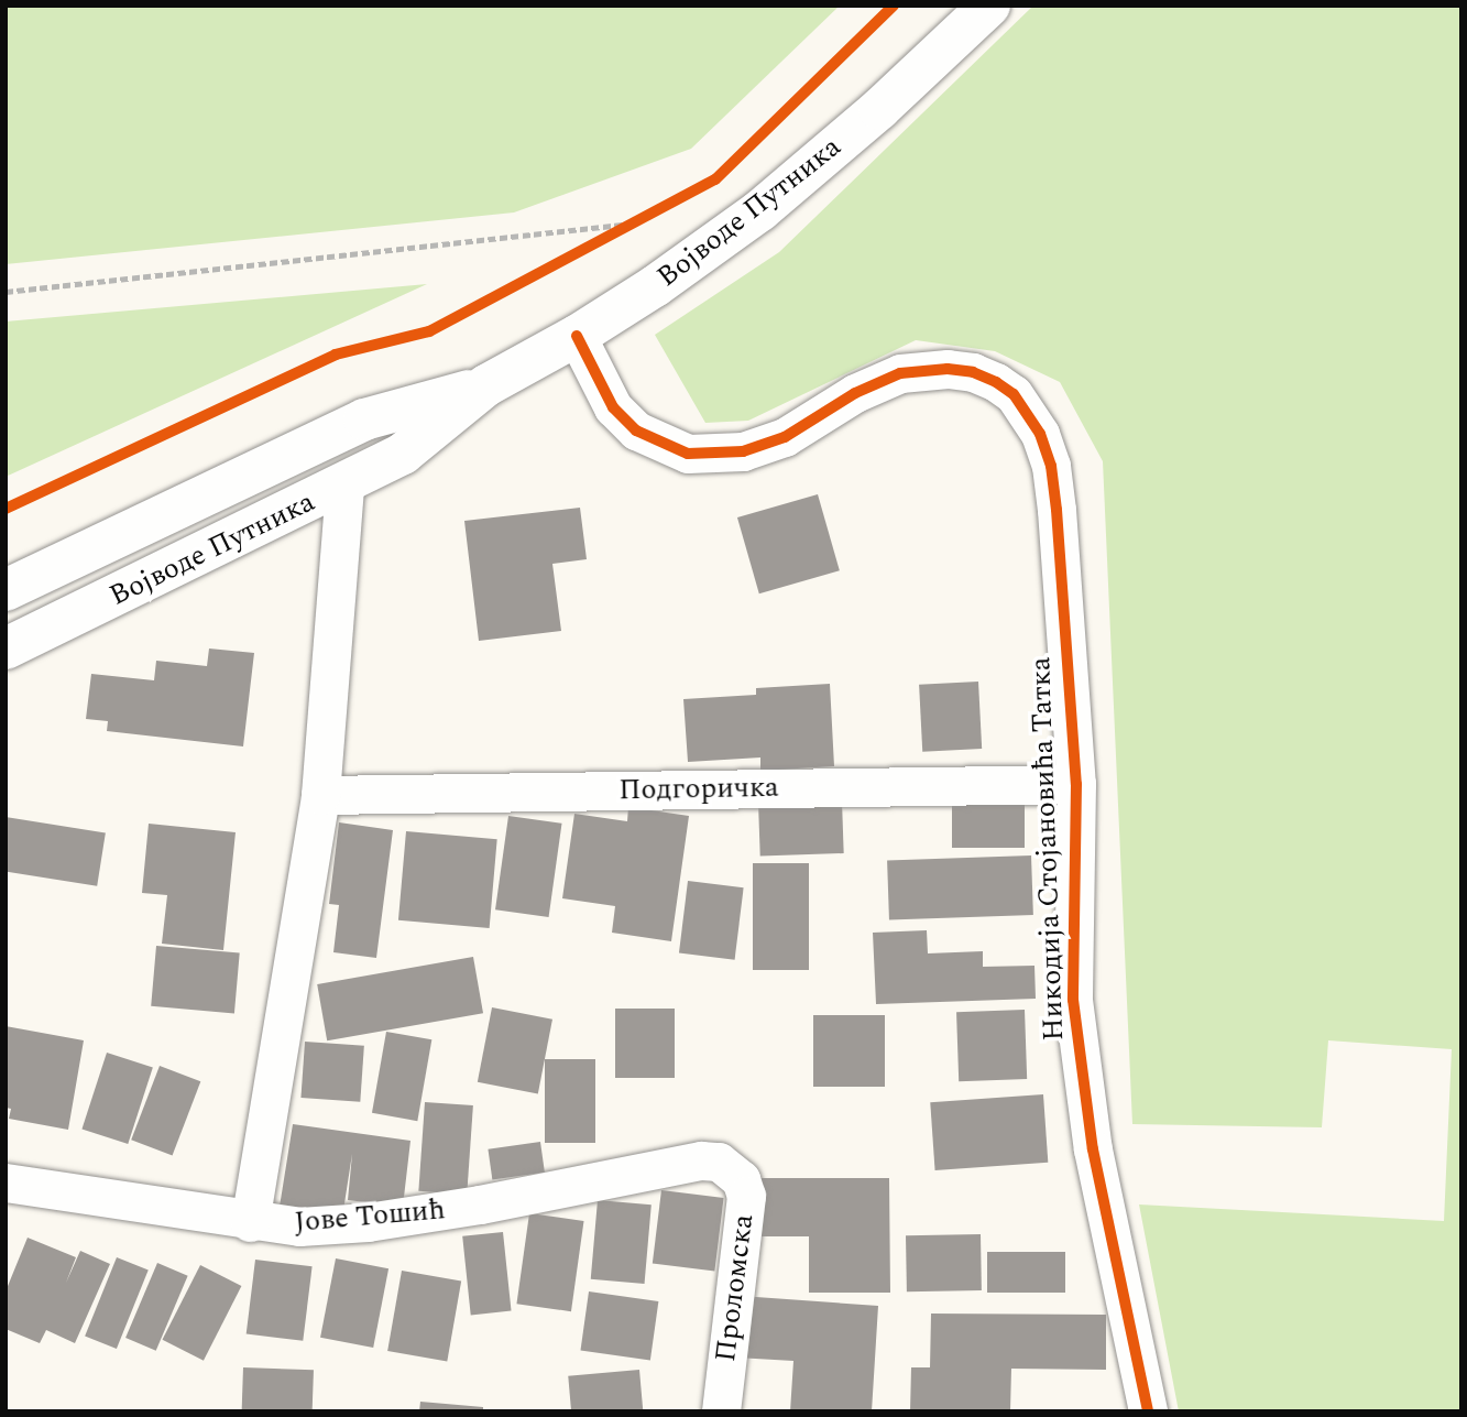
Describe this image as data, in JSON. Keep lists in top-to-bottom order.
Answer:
{
  "streets": {
    "street": [
      "Војводе Путника",
      "Подгоричка",
      "Никодија Стојановића Татка",
      "Јове Тошић",
      "Проломска"
    ]
  },
  "crossings": [
    ["Војводе Путника", "Никодија Стојановића Татка"],
    ["Подгоричка", "Никодија Стојановића Татка"],
    ["Јове Тошић", "Проломска"]
  ]
}
